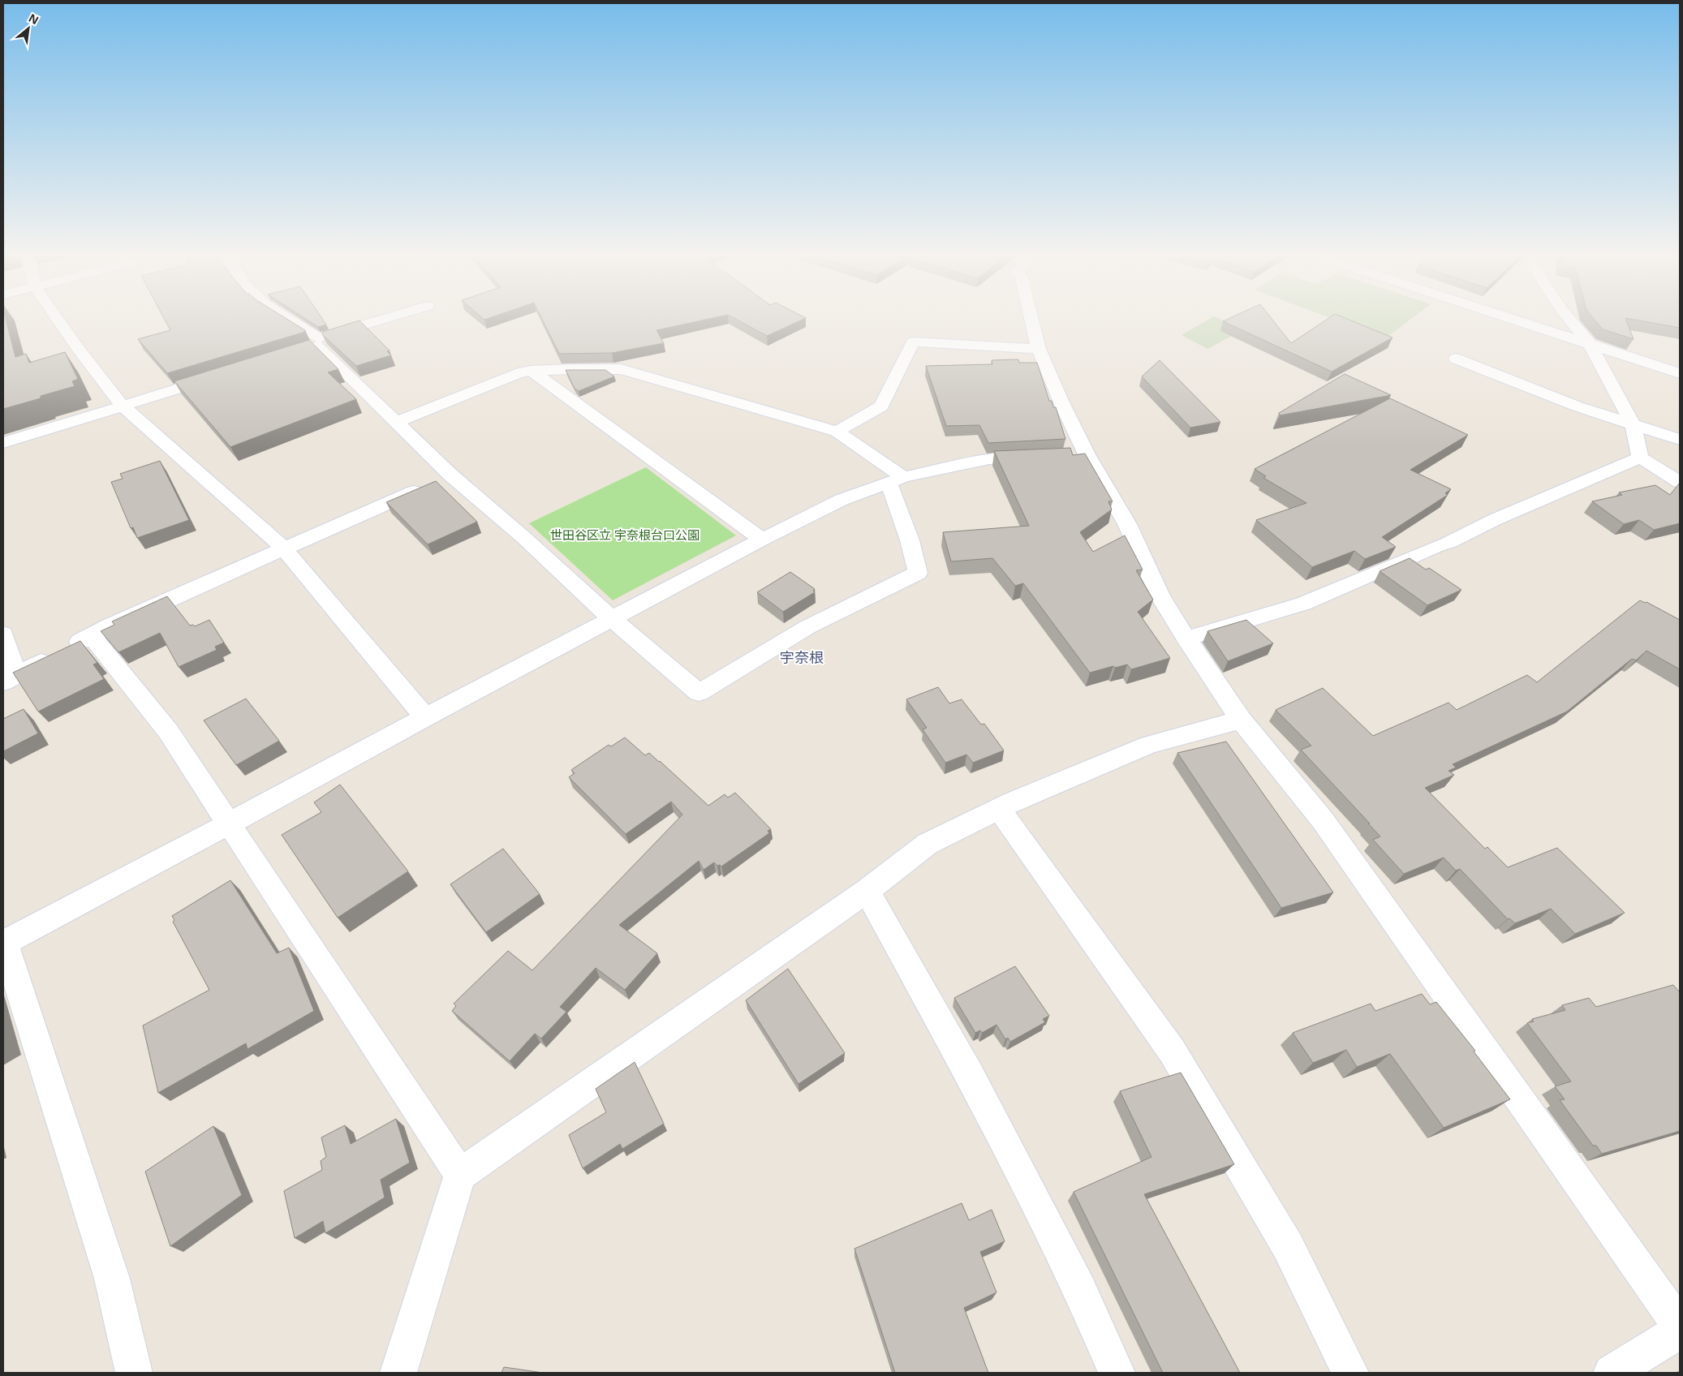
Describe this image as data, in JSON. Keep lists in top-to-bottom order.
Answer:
{
  "districts": ["宇奈根"],
  "parks": ["世田谷区立 宇奈根台口公園"],
  "north": "top right"
}
